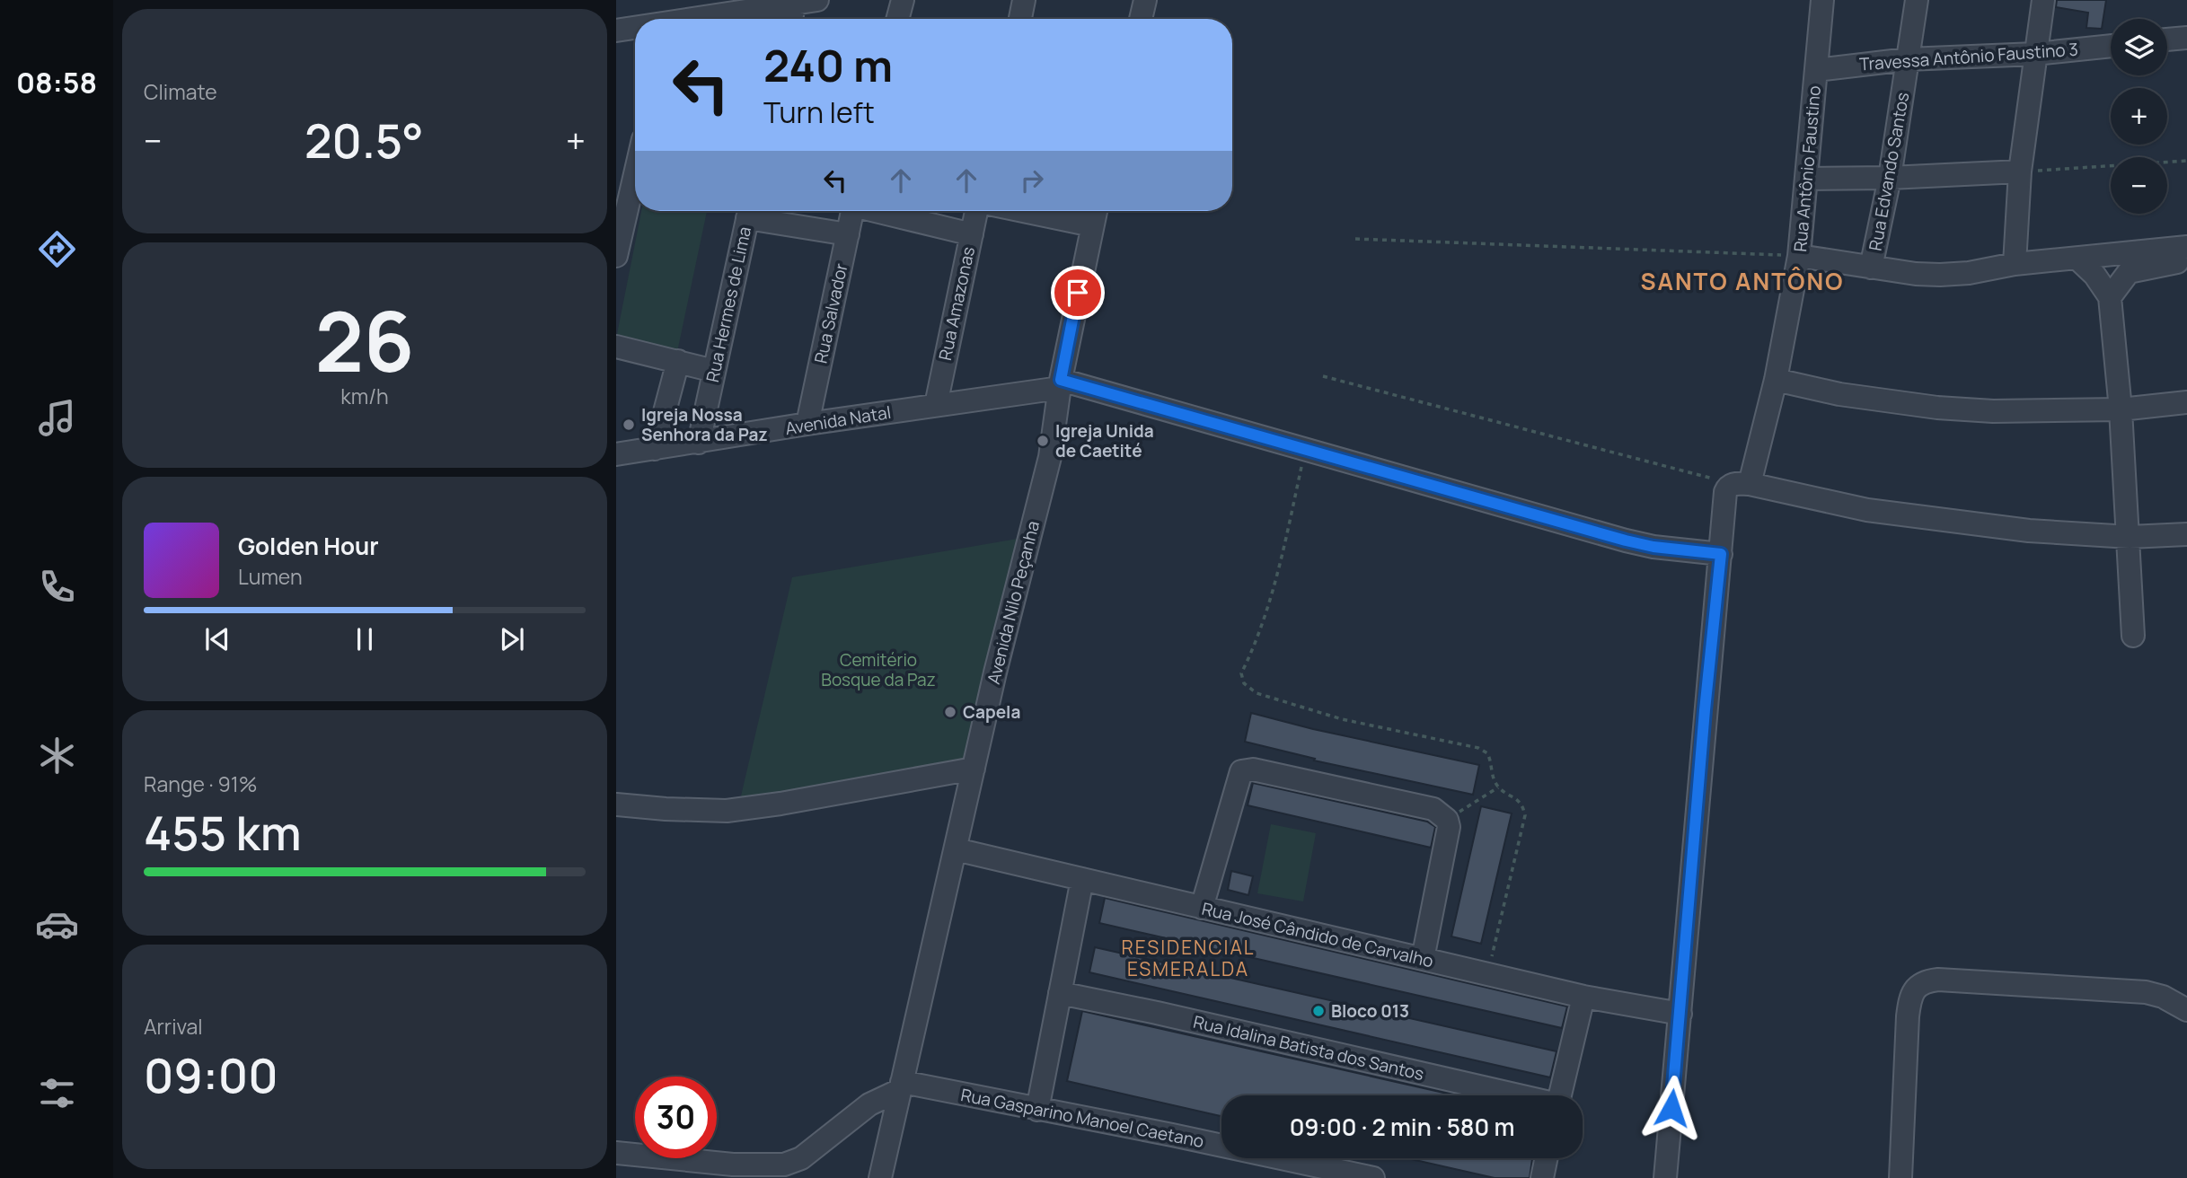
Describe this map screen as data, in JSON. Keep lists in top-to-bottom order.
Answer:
{
  "streets": {
    "street": [
      "Travessa Antônio Faustino 3",
      "Rua Antônio Faustino",
      "Rua Edvando Santos",
      "Rua Amazonas",
      "Rua Hermes de Lima",
      "Rua Salvador",
      "Avenida Natal",
      "Avenida Nilo Peçanha",
      "Rua José Cândido de Carvalho",
      "Rua Idalina Batista dos Santos",
      "Rua Gasparino Manoel Caetano"
    ]
  },
  "crossings": [
    ["Travessa Antônio Faustino 3", "Rua Antônio Faustino"],
    ["Travessa Antônio Faustino 3", "Rua Edvando Santos"],
    ["Rua Antônio Faustino", "Rua José Cândido de Carvalho"],
    ["Rua Amazonas", "Avenida Natal"],
    ["Rua Hermes de Lima", "Avenida Natal"],
    ["Rua Salvador", "Avenida Natal"],
    ["Avenida Natal", "Avenida Nilo Peçanha"],
    ["Avenida Nilo Peçanha", "Rua José Cândido de Carvalho"],
    ["Avenida Nilo Peçanha", "Rua Gasparino Manoel Caetano"]
  ],
  "districts": ["SANTO ANTÔNO", "RESIDENCIAL ESMERALDA"],
  "parks": ["Cemitério Bosque da Paz"],
  "places": [
    "Igreja Nossa Senhora da Paz",
    "Igreja Unida de Caetité",
    "Capela",
    "Bloco 013"
  ],
  "page": {
    "tabs": "08:58",
    "tile": [
      "Climate",
      ["26", "km/h"],
      ["Range · 91%", "455 km"],
      ["Arrival", "09:00"]
    ],
    "map_buttons": ["+", "−"],
    "turn": ["240 m", "Turn left"],
    "heat": ["−", "20.5°", "+"],
    "song": ["Golden Hour", "Lumen"],
    "limit": "30",
    "trip": "09:00 · 2 min · 580 m"
  }
}
